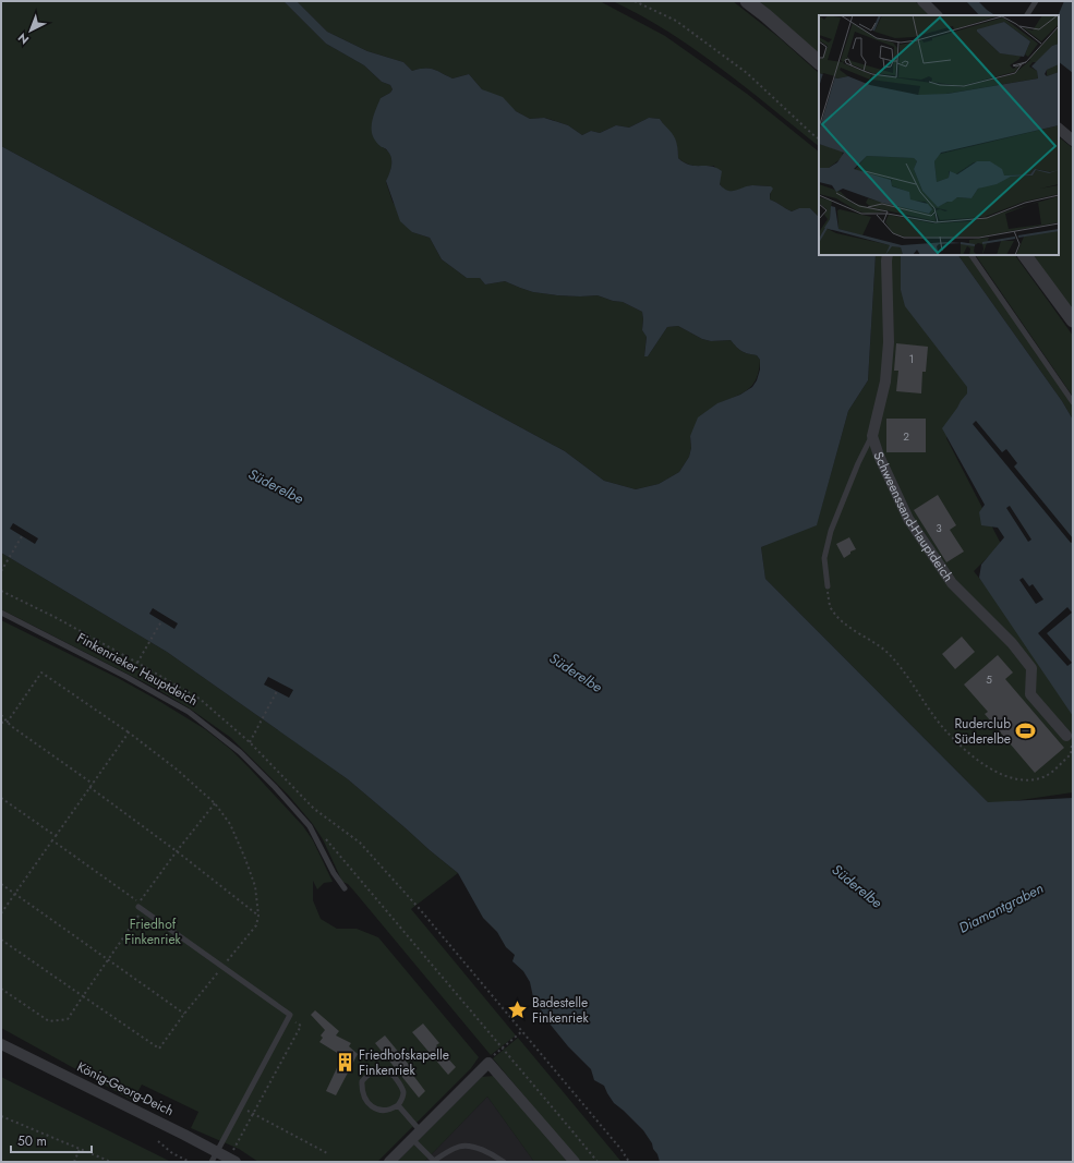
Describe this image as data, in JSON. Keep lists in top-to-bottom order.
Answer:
{
  "streets": {
    "street": ["Schweenssand-Hauptdeich", "König-Georg-Deich"],
    "lane": ["Finkenrieker Hauptdeich"]
  },
  "water": ["Süderelbe", "Diamantgraben"],
  "parks": ["Friedhof Finkenriek"],
  "places": {
    "sports": ["Ruderclub Süderelbe"],
    "place": ["Badestelle Finkenriek"],
    "building": ["Friedhofskapelle Finkenriek"]
  },
  "house_numbers": [
    "1",
    "2",
    "3",
    "5"
  ],
  "scale_bar": "50 m",
  "north": "bottom left"
}
